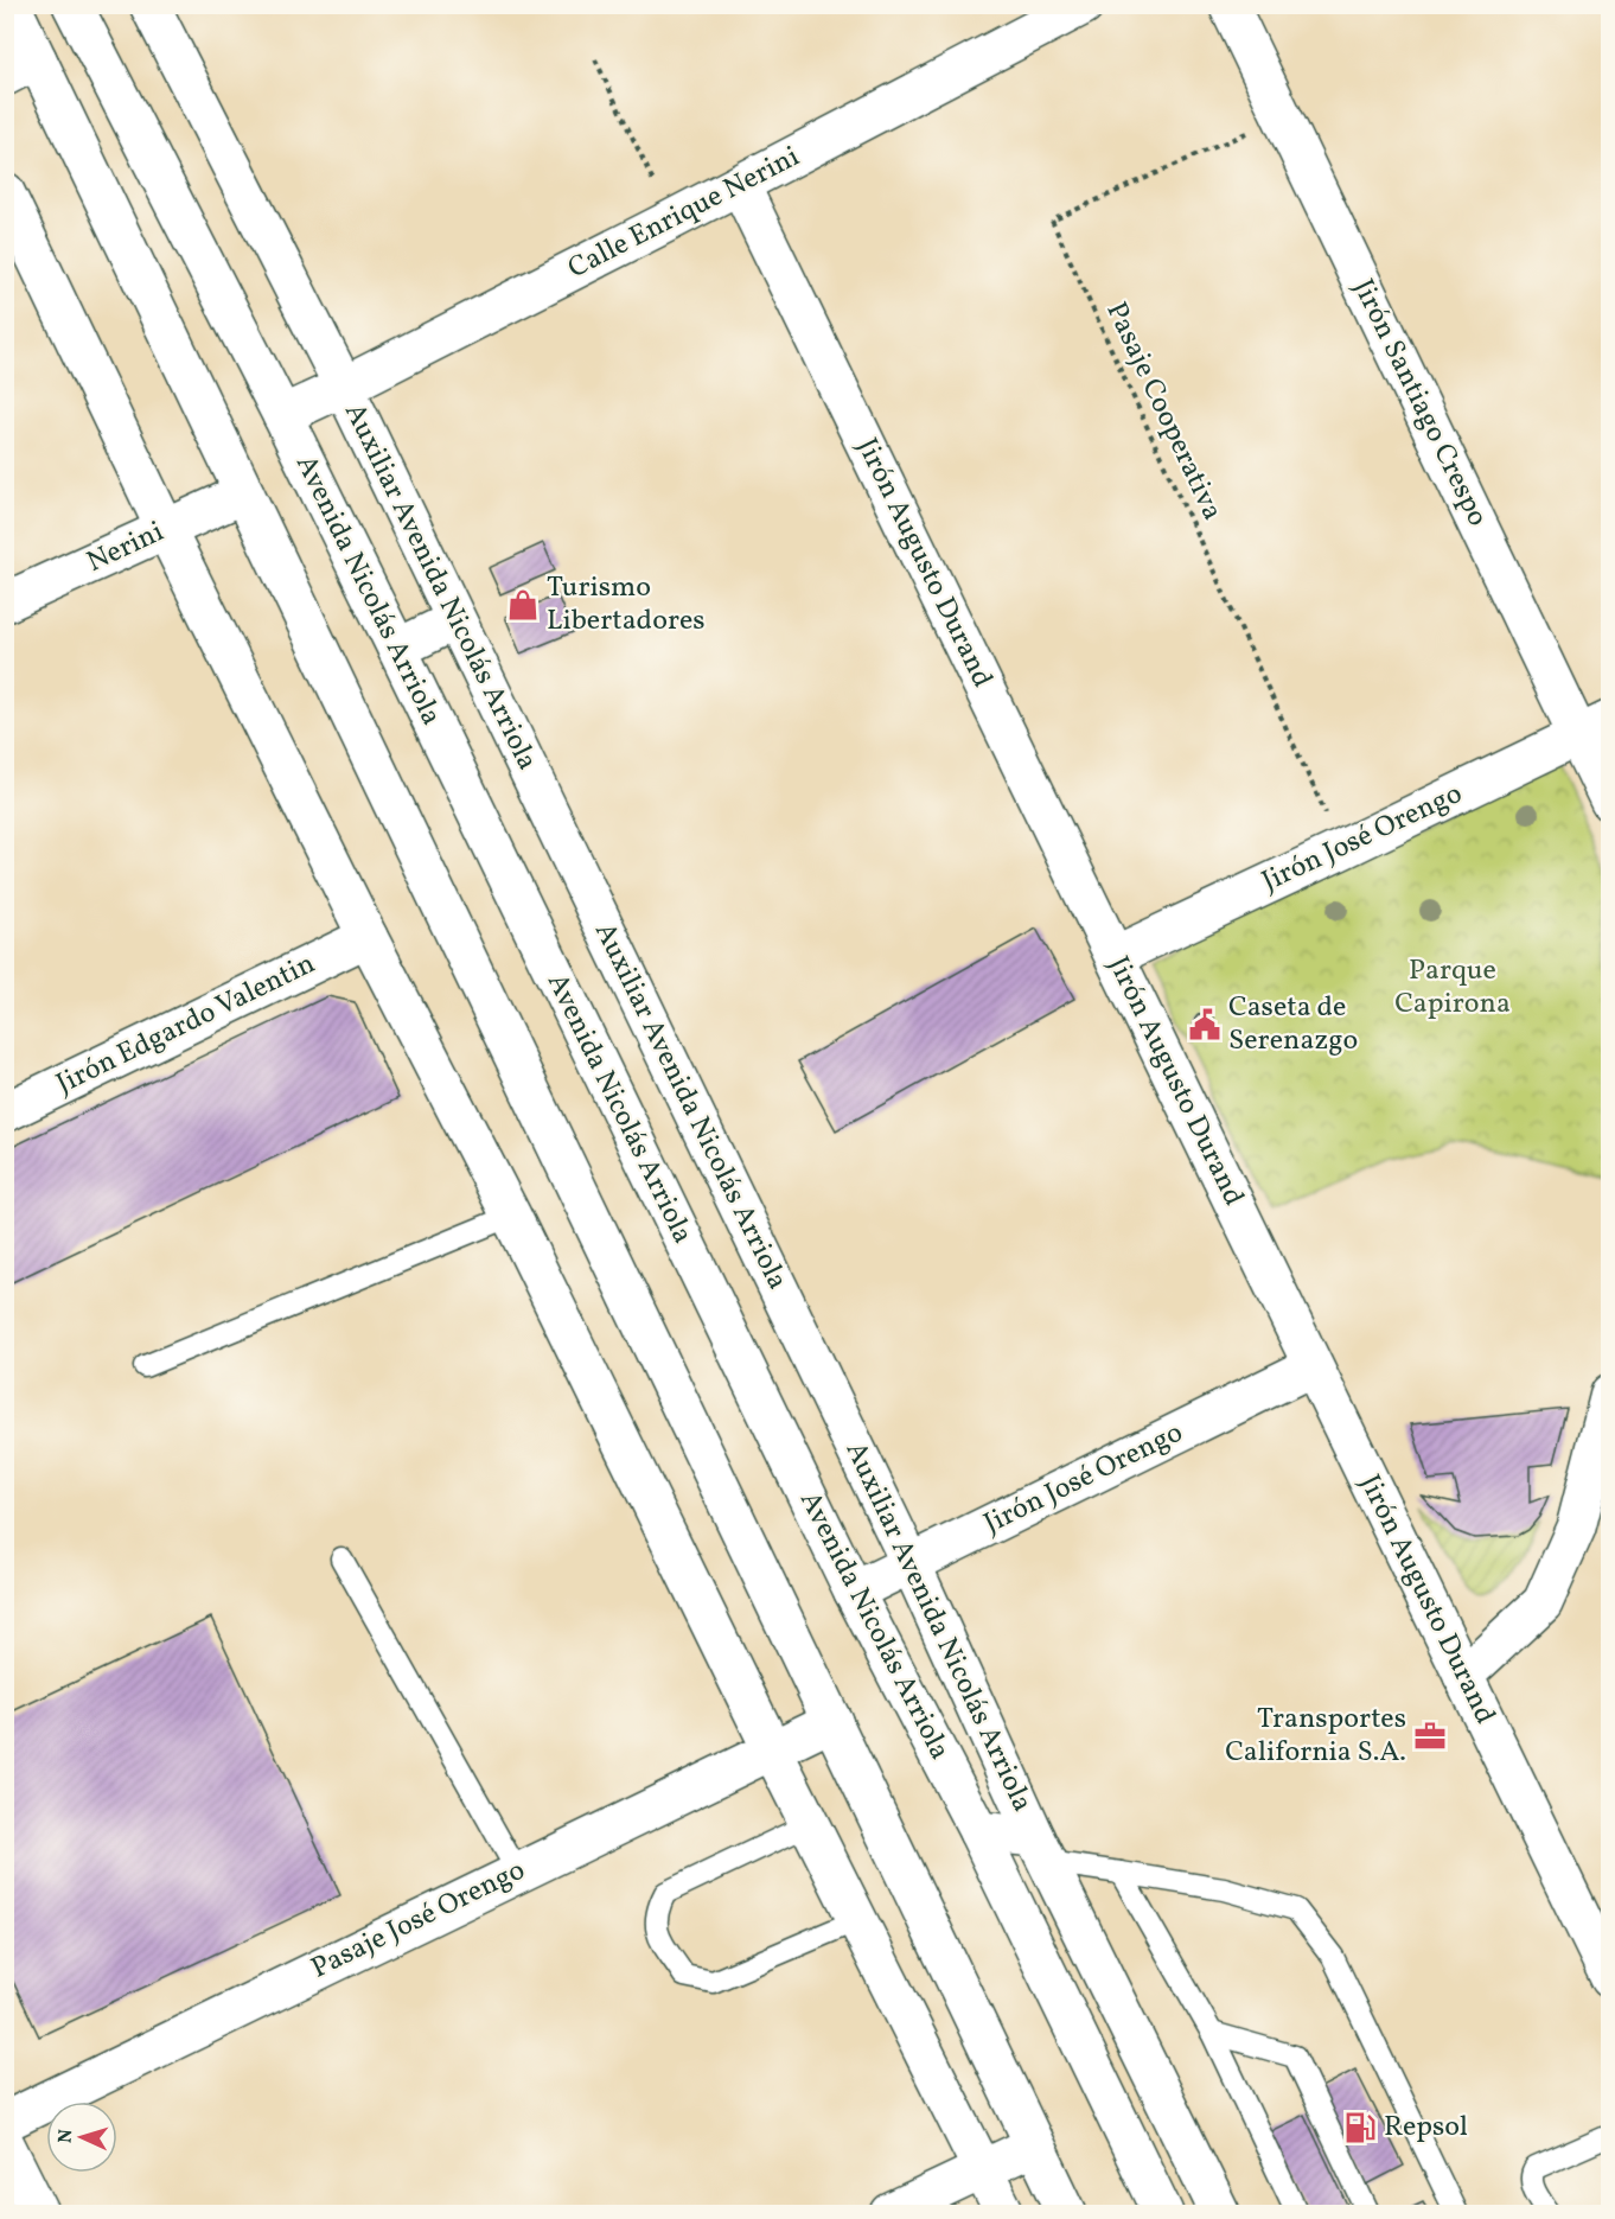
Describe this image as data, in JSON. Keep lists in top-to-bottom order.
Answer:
{
  "streets": {
    "street": [
      "Calle Enrique Nerini",
      "Jirón Santiago Crespo",
      "Nerini",
      "Jirón Augusto Durand",
      "Auxiliar Avenida Nicolás Arriola",
      "Avenida Nicolás Arriola",
      "Jirón José Orengo",
      "Jirón Edgardo Valentin",
      "Pasaje José Orengo"
    ],
    "path": ["Pasaje Cooperativa"]
  },
  "crossings": [
    ["Calle Enrique Nerini", "Jirón Augusto Durand"],
    ["Calle Enrique Nerini", "Auxiliar Avenida Nicolás Arriola"],
    ["Calle Enrique Nerini", "Avenida Nicolás Arriola"],
    ["Jirón Santiago Crespo", "Pasaje Cooperativa"],
    ["Jirón Santiago Crespo", "Jirón José Orengo"],
    ["Pasaje Cooperativa", "Jirón José Orengo"],
    ["Jirón Augusto Durand", "Jirón José Orengo"],
    ["Auxiliar Avenida Nicolás Arriola", "Jirón José Orengo"],
    ["Avenida Nicolás Arriola", "Jirón José Orengo"]
  ],
  "parks": ["Parque Capirona"],
  "places": {
    "shop": ["Turismo Libertadores"],
    "public building": ["Caseta de Serenazgo"],
    "office": ["Transportes California S.A."],
    "fuel station": ["Repsol"]
  },
  "north": "left"
}
